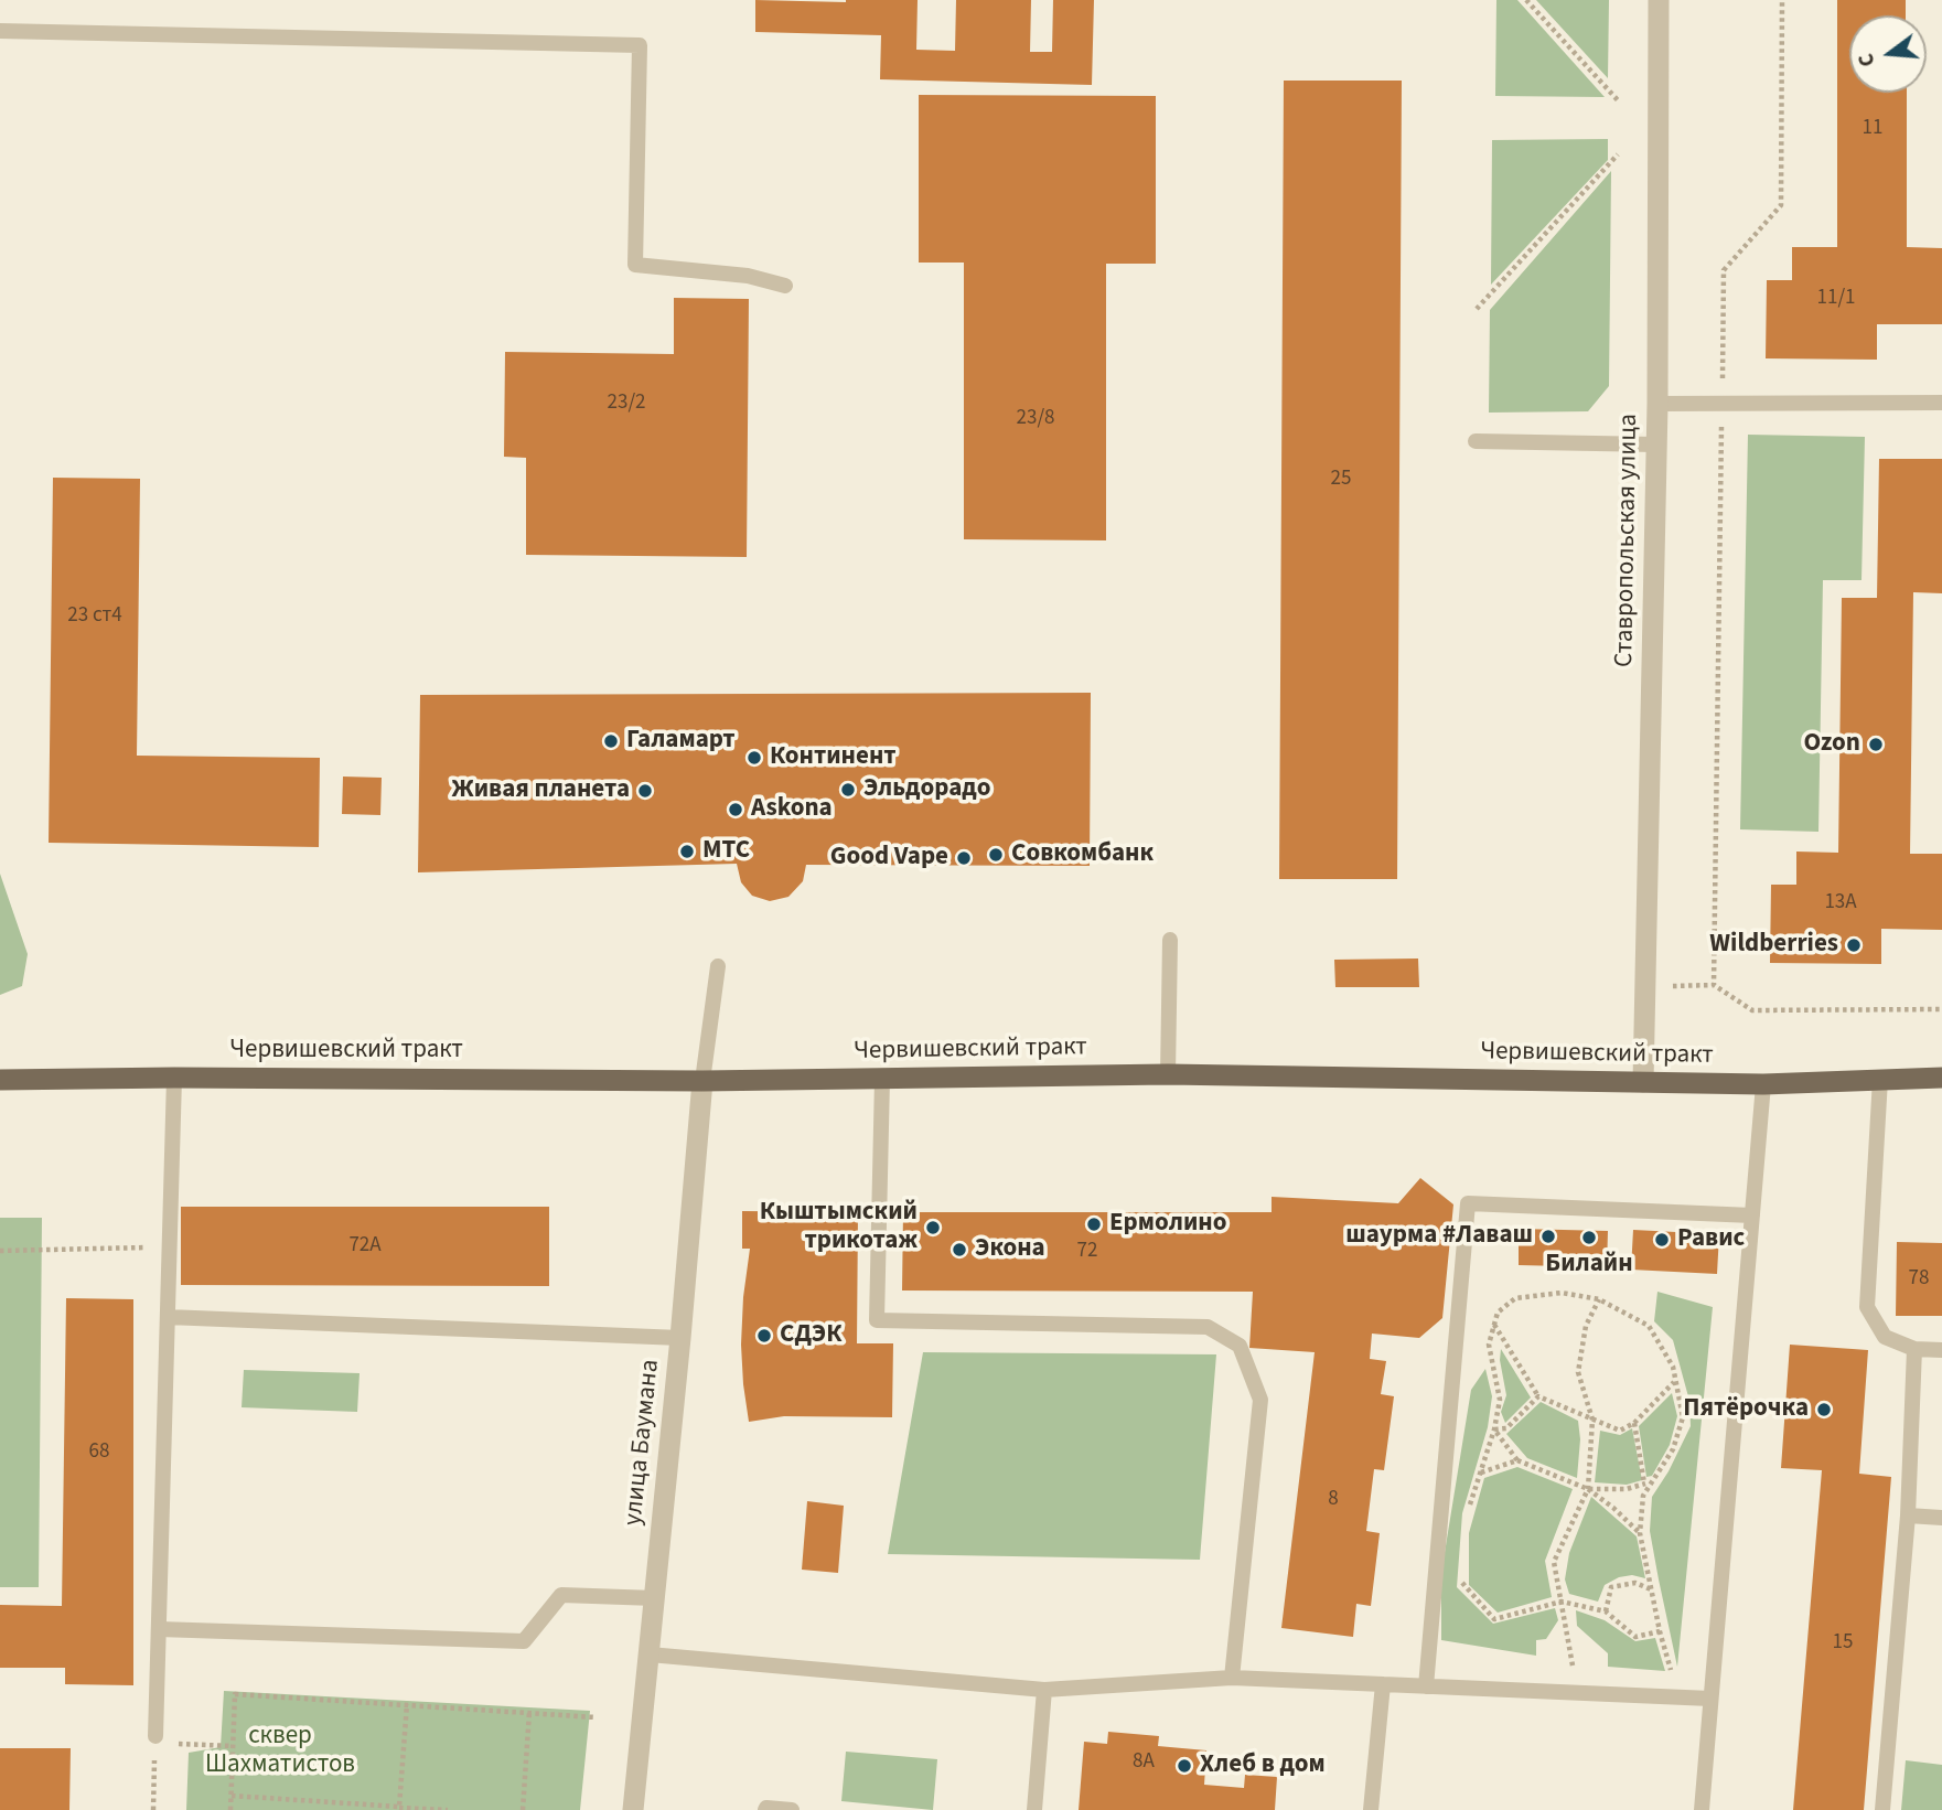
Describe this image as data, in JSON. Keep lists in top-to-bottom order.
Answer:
{
  "streets": {
    "main road": ["Червишевский тракт"],
    "street": ["Ставропольская улица", "улица Баумана"]
  },
  "crossings": [
    ["Ставропольская улица", "Червишевский тракт"],
    ["Червишевский тракт", "улица Баумана"]
  ],
  "parks": ["сквер Шахматистов"],
  "places": [
    "Галамарт",
    "Ozon",
    "Континент",
    "Эльдорадо",
    "Живая планета",
    "Askona",
    "МТС",
    "Совкомбанк",
    "Good Vape",
    "Wildberries",
    "Ермолино",
    "Кыштымский трикотаж",
    "шаурма #Лаваш",
    "Билайн",
    "Равис",
    "Экона",
    "СДЭК",
    "Пятёрочка",
    "Хлеб в дом"
  ],
  "house_numbers": [
    "11",
    "11/1",
    "23/2",
    "23/8",
    "25",
    "23 ст4",
    "13А",
    "72А",
    "72",
    "78",
    "68",
    "8",
    "15",
    "8А"
  ],
  "north": "left"
}
